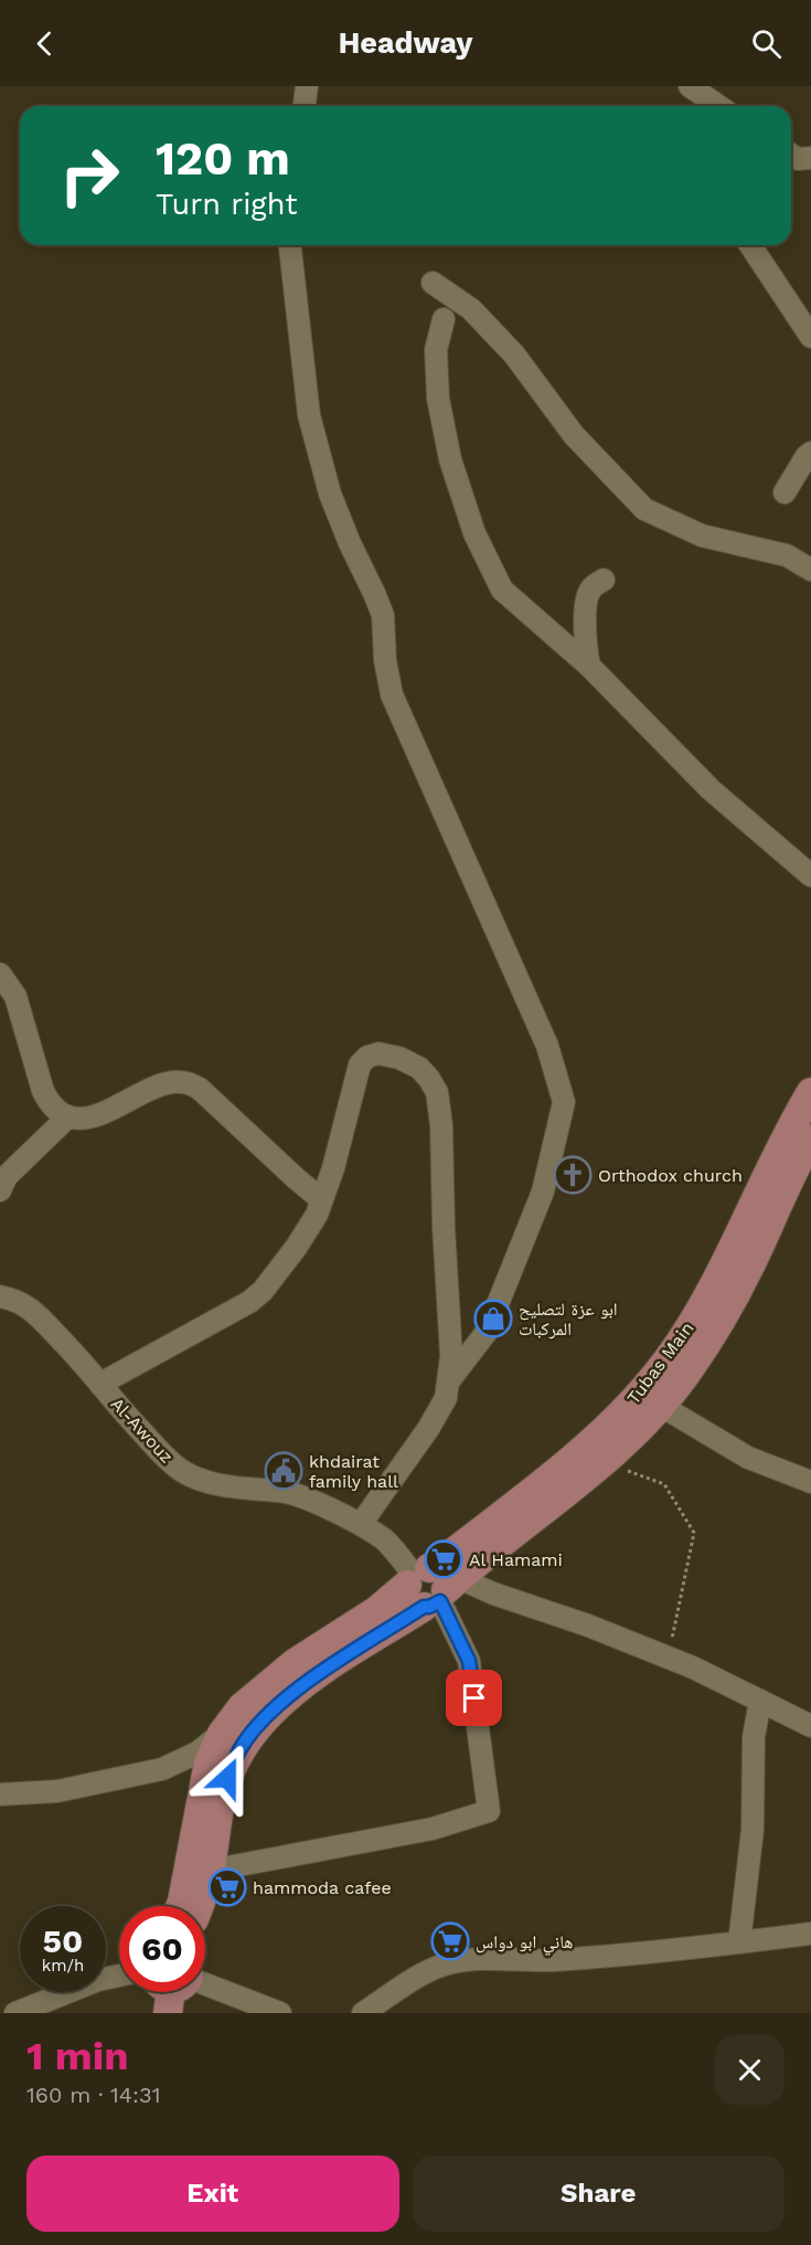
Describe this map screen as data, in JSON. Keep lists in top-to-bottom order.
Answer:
{
  "streets": {
    "main road": ["Tubas Main"],
    "street": ["Al-Awouz"]
  },
  "crossings": [
    ["Tubas Main", "Al-Awouz"]
  ],
  "places": {
    "church": ["Orthodox church"],
    "shop": ["ابو عزة لتصليح المركبات"],
    "public building": ["khdairat family hall"],
    "supermarket": ["Al Hamami", "hammoda cafee", "هاني ابو دواس"]
  },
  "page": {
    "header": "Headway",
    "turn": ["120 m", "Turn right"],
    "speed": "50 km/h",
    "limit": "60",
    "heading": ["1 min", "160 m · 14:31"],
    "buttons": ["Exit", "Share"]
  }
}
